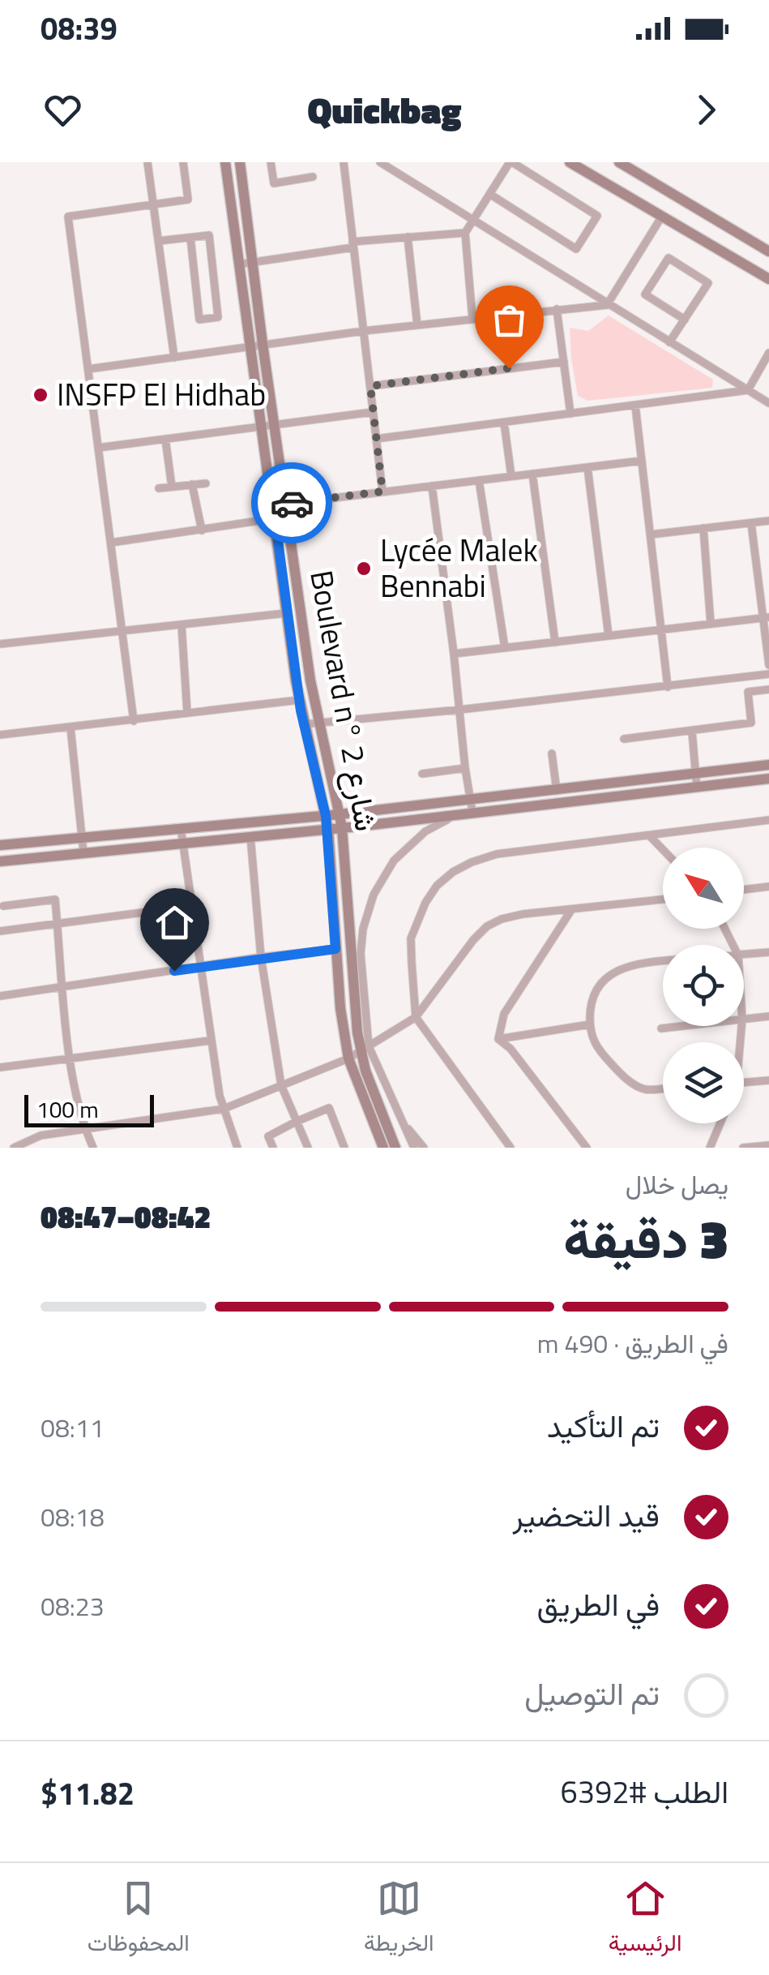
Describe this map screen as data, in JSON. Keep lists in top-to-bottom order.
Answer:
{
  "streets": {
    "main road": ["Boulevard n° شارع 2"]
  },
  "places": ["INSFP El Hidhab", "Lycée Malek Bennabi"],
  "scale_bar": "100 m",
  "north": "top left",
  "page": {
    "status": "08:39",
    "header": "Quickbag",
    "scale": "100 m",
    "heading": ["3 دقيقة", "يصل خلال", "08:42–08:47"],
    "panel": ["الطلب #6392", "$11.82"],
    "bar": "في الطريق · 490 m",
    "list": [
      ["تم التأكيد", "08:11"],
      ["قيد التحضير", "08:18"],
      ["في الطريق", "08:23"],
      "تم التوصيل"
    ],
    "tabs": ["الرئيسية", "الخريطة", "المحفوظات"]
  }
}
